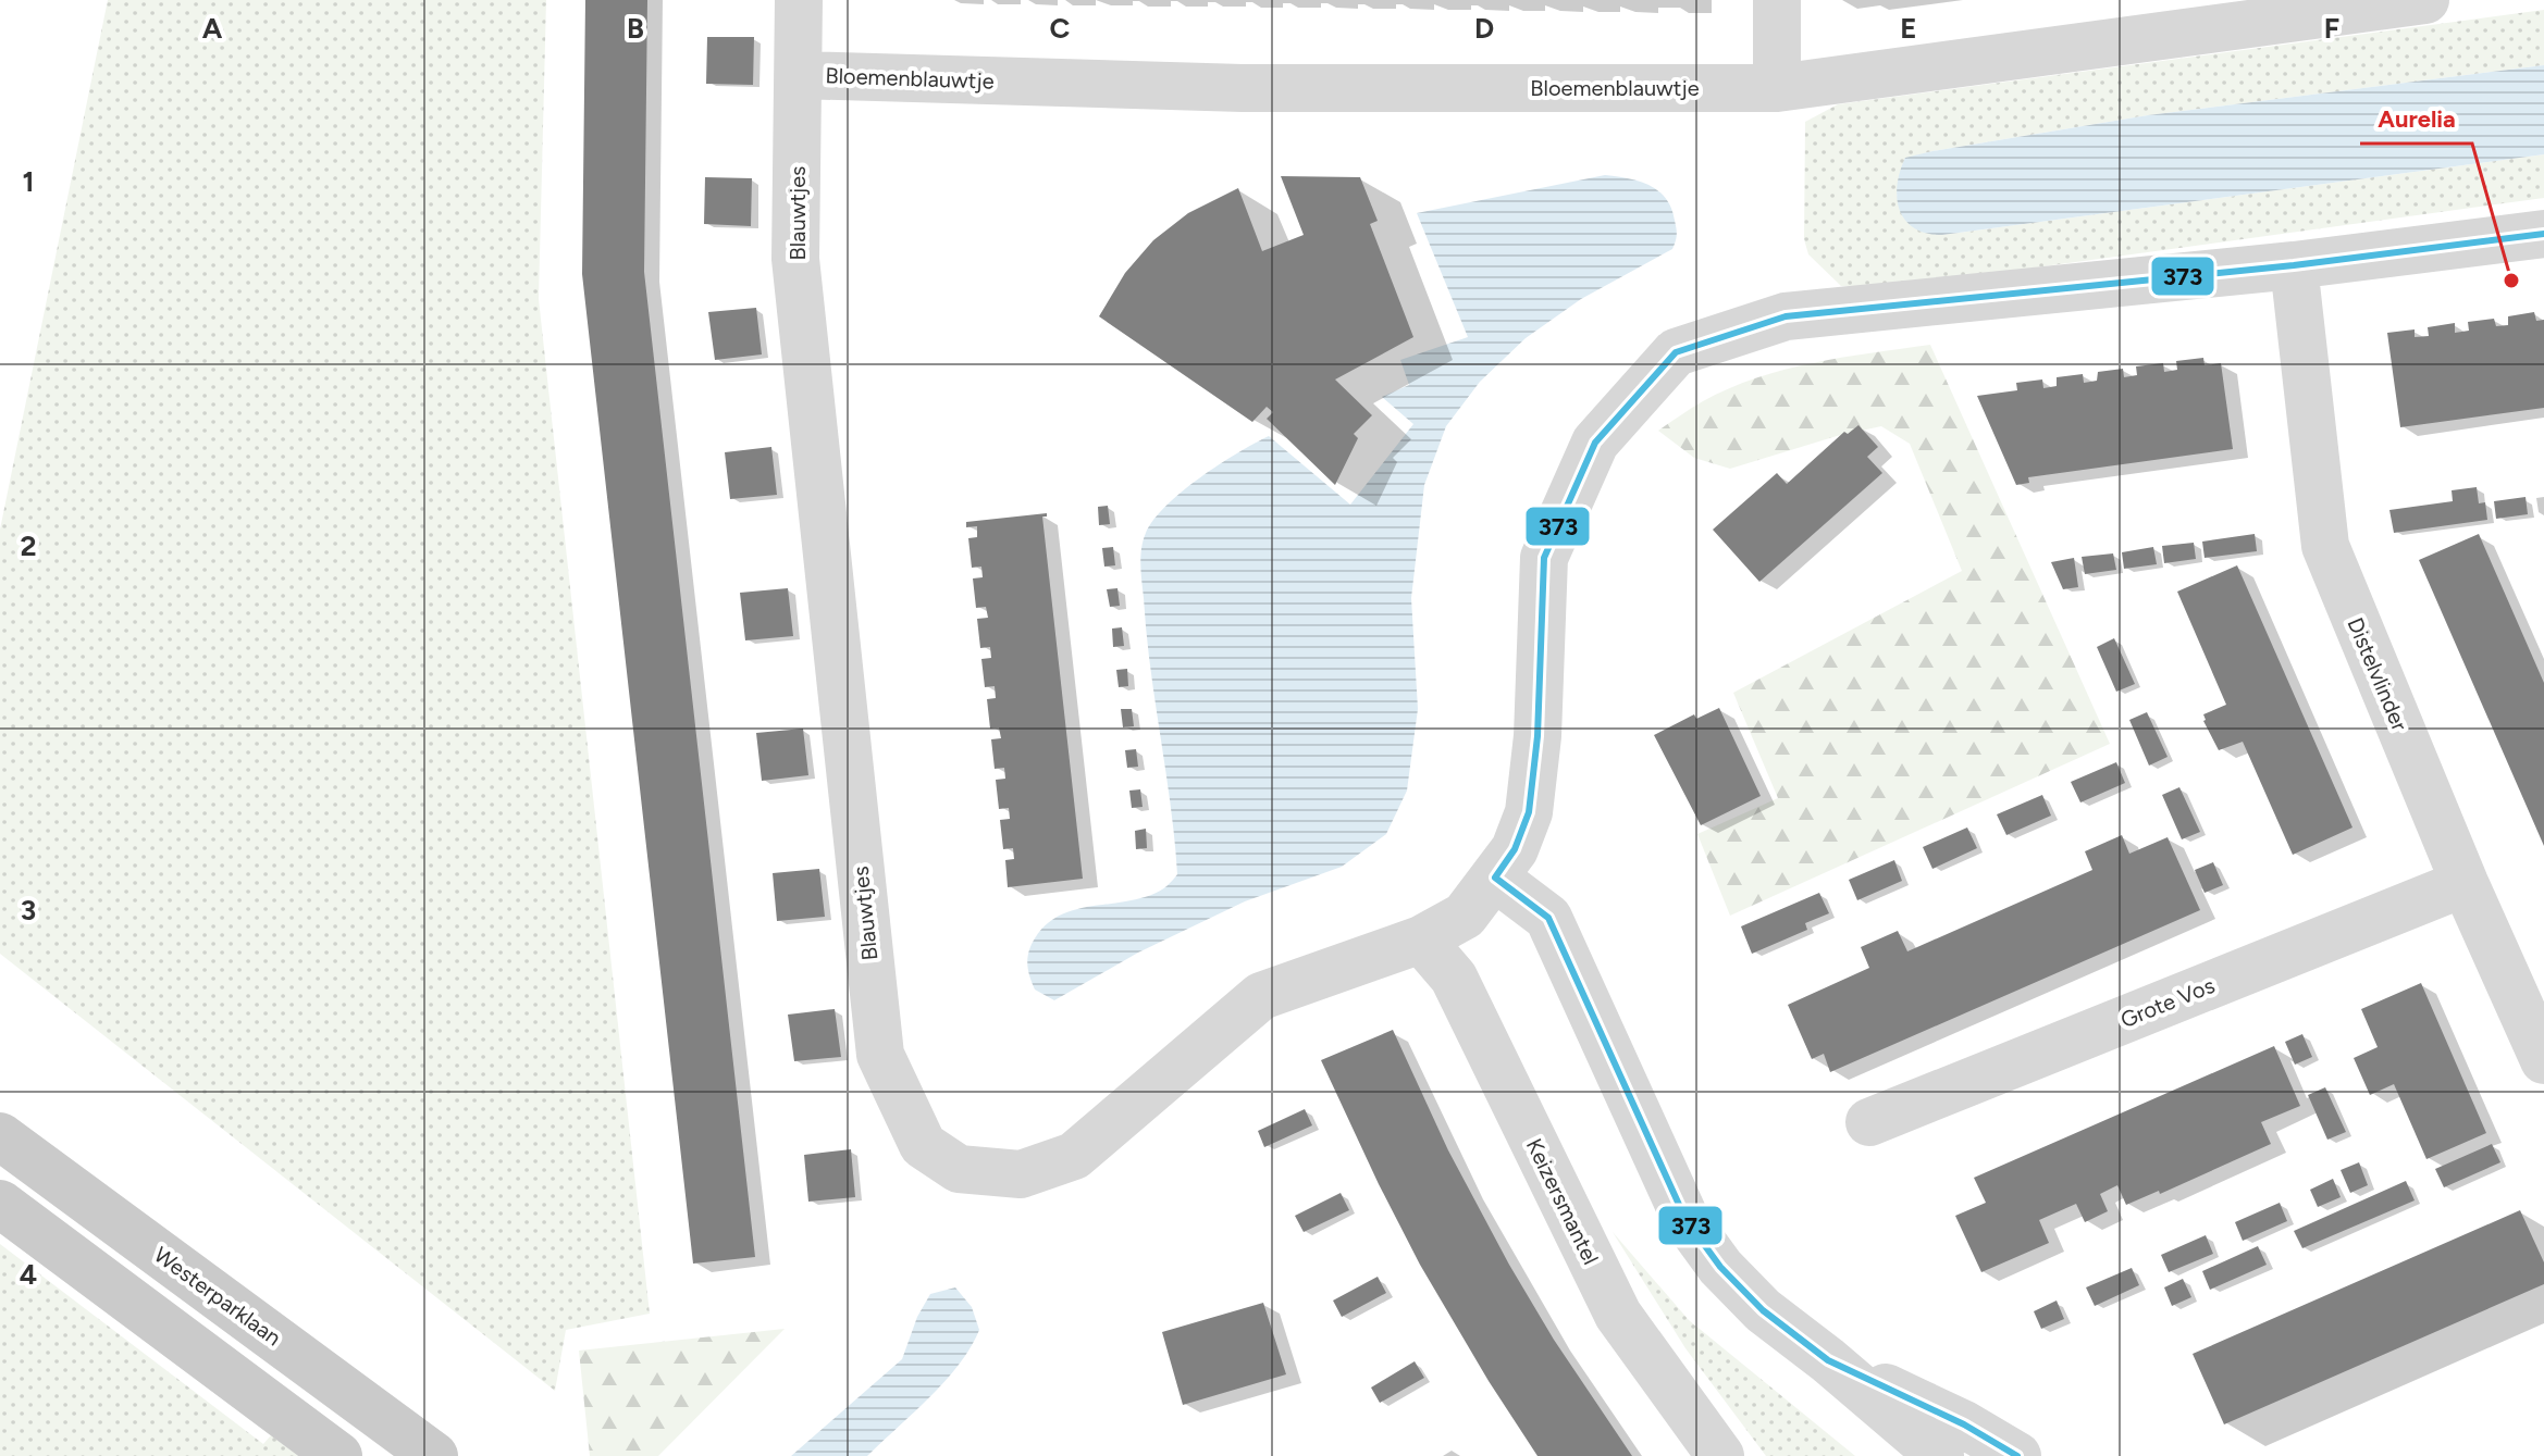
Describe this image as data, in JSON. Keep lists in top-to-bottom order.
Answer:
{
  "streets": {
    "main road": ["Westerparklaan"],
    "street": [
      "Bloemenblauwtje",
      "Blauwtjes",
      "Distelvlinder",
      "Grote Vos",
      "Keizersmantel"
    ]
  },
  "crossings": [
    ["Bloemenblauwtje", "Blauwtjes"],
    ["Blauwtjes", "Distelvlinder"],
    ["Blauwtjes", "Keizersmantel"],
    ["Distelvlinder", "Grote Vos"]
  ],
  "places": ["Aurelia"],
  "lines": ["transit line 373"],
  "grid": {
    "columns": [
      "A",
      "B",
      "C",
      "D",
      "E",
      "F"
    ],
    "rows": [
      "1",
      "2",
      "3",
      "4"
    ]
  }
}
